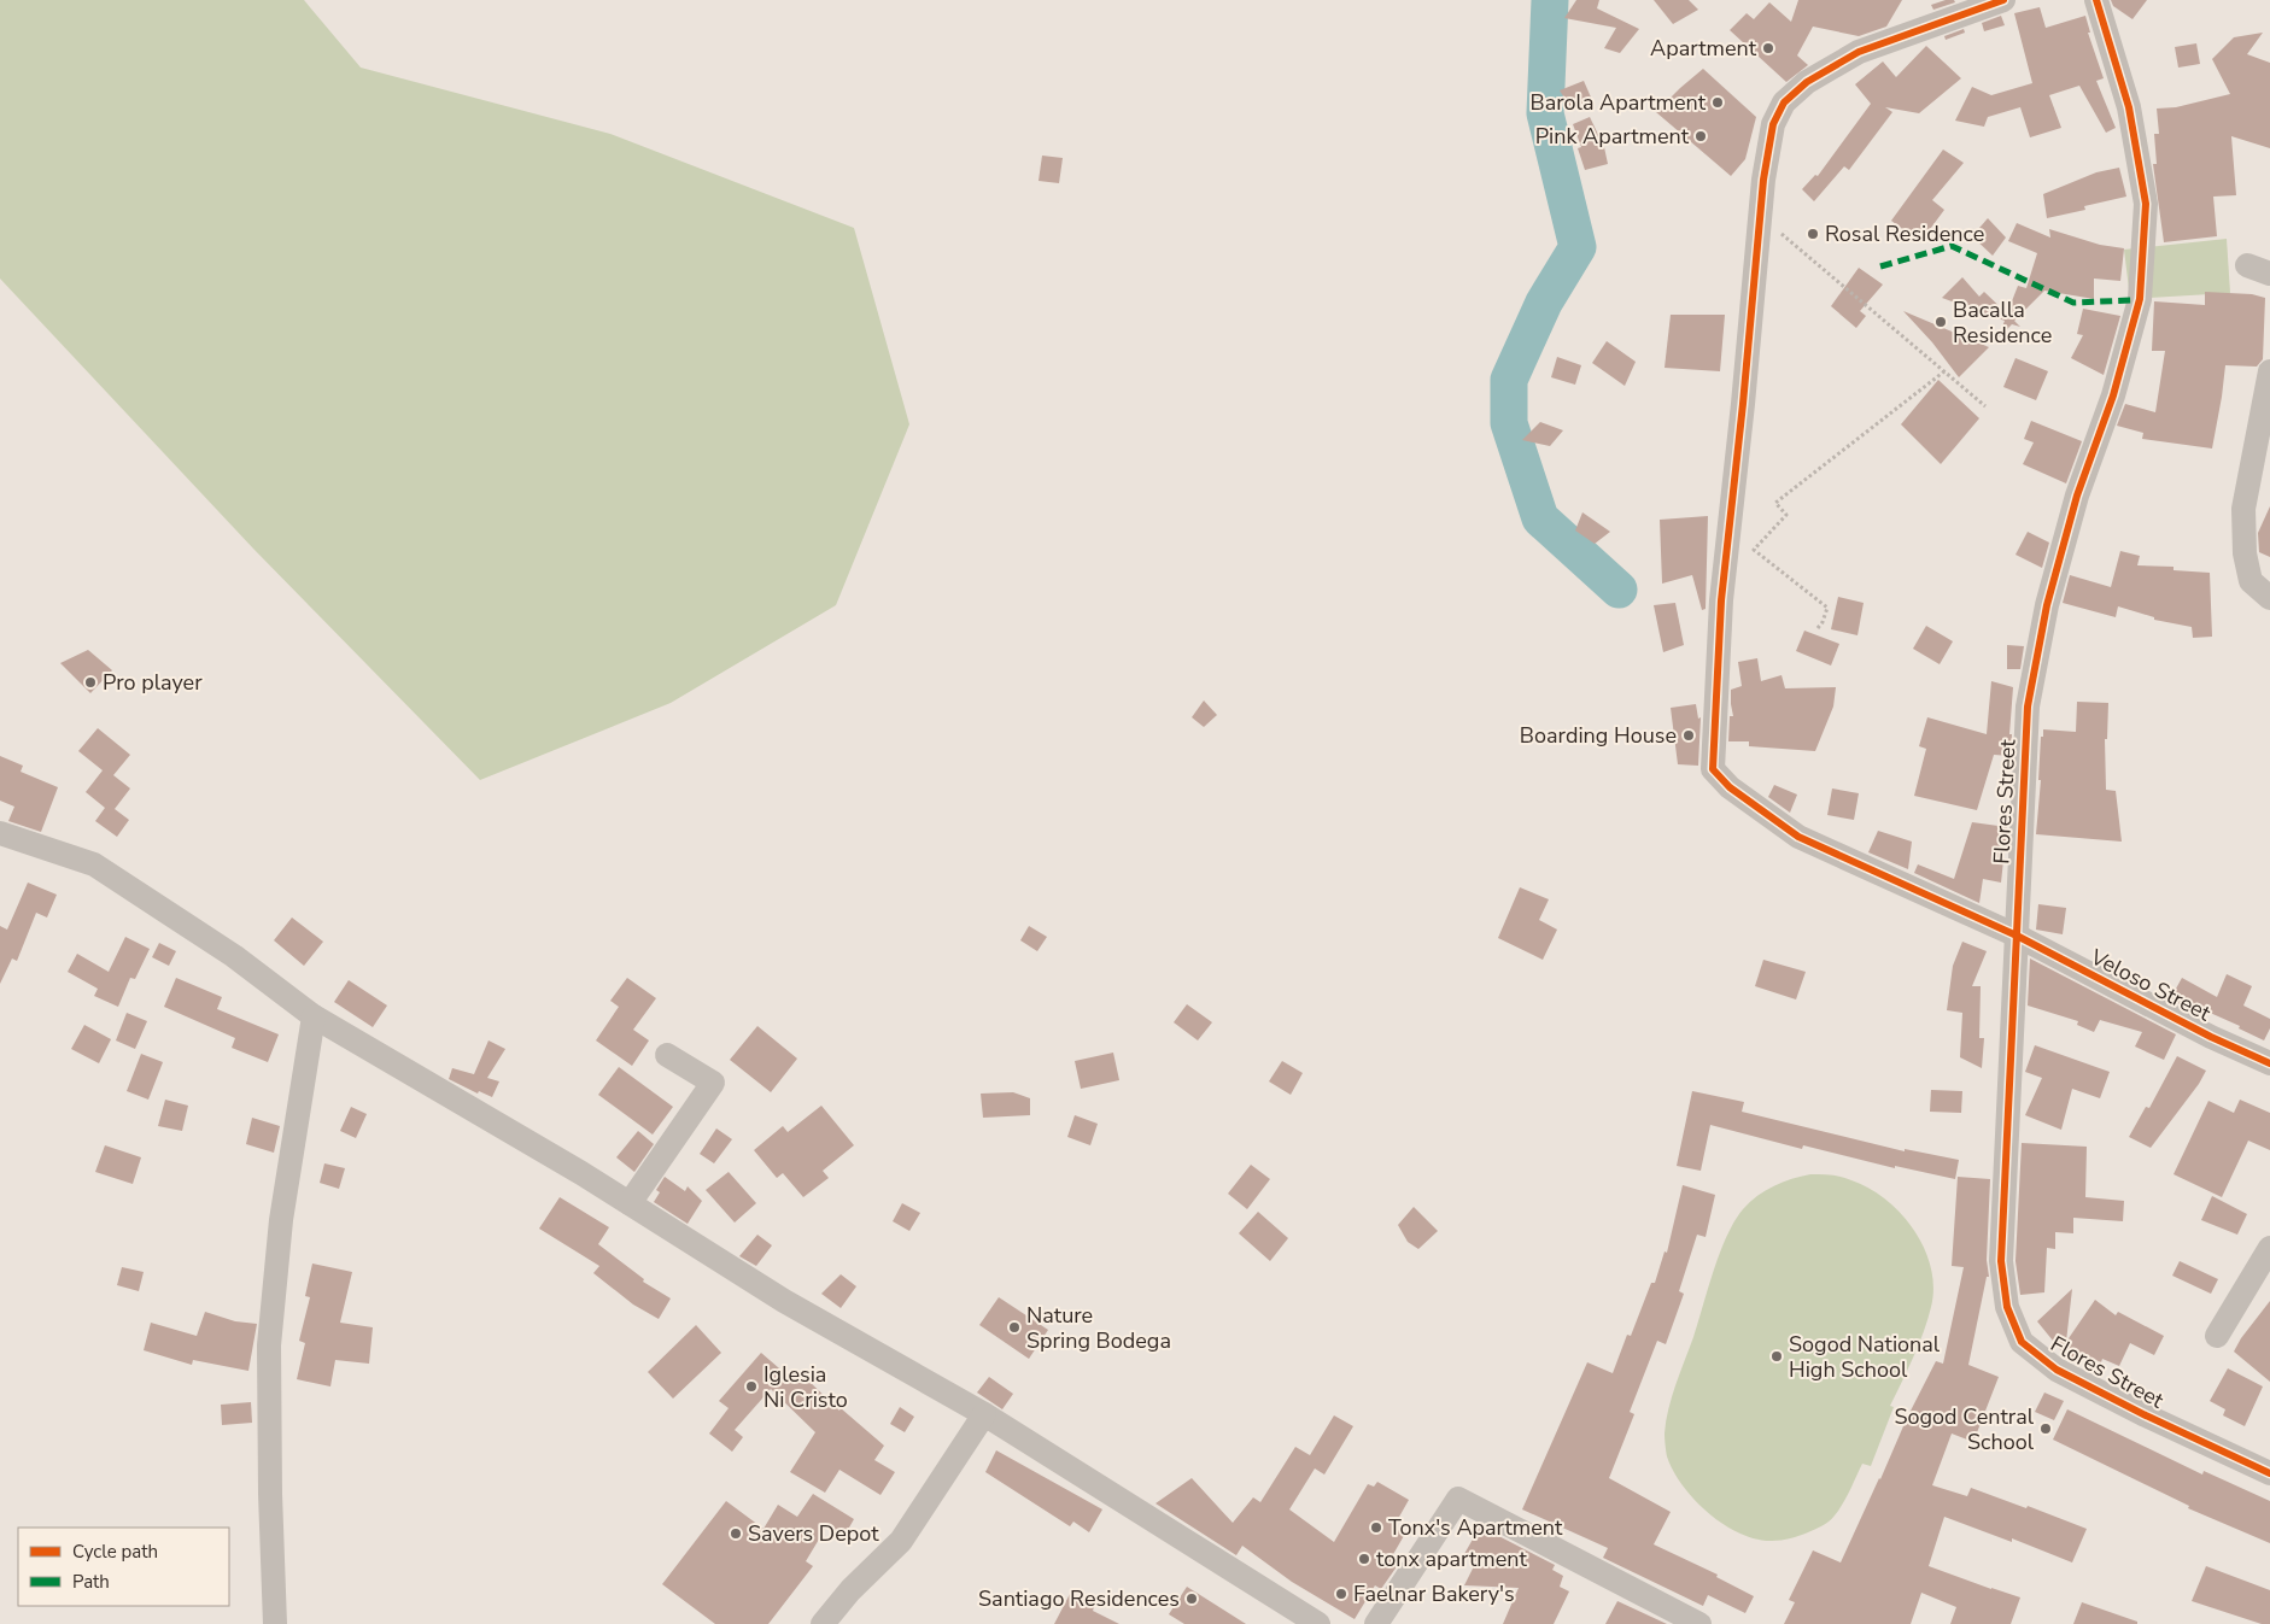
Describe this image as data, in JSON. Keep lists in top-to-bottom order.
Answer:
{
  "streets": {
    "street": ["Flores Street", "Veloso Street"]
  },
  "crossings": [
    ["Flores Street", "Veloso Street"]
  ],
  "places": [
    "Apartment",
    "Barola Apartment",
    "Pink Apartment",
    "Rosal Residence",
    "Bacalla Residence",
    "Pro player",
    "Boarding House",
    "Nature Spring Bodega",
    "Sogod National High School",
    "Iglesia Ni Cristo",
    "Sogod Central School",
    "Tonx's Apartment",
    "Savers Depot",
    "tonx apartment",
    "Faelnar Bakery's",
    "Santiago Residences"
  ],
  "legend": ["Cycle path", "Path"]
}
